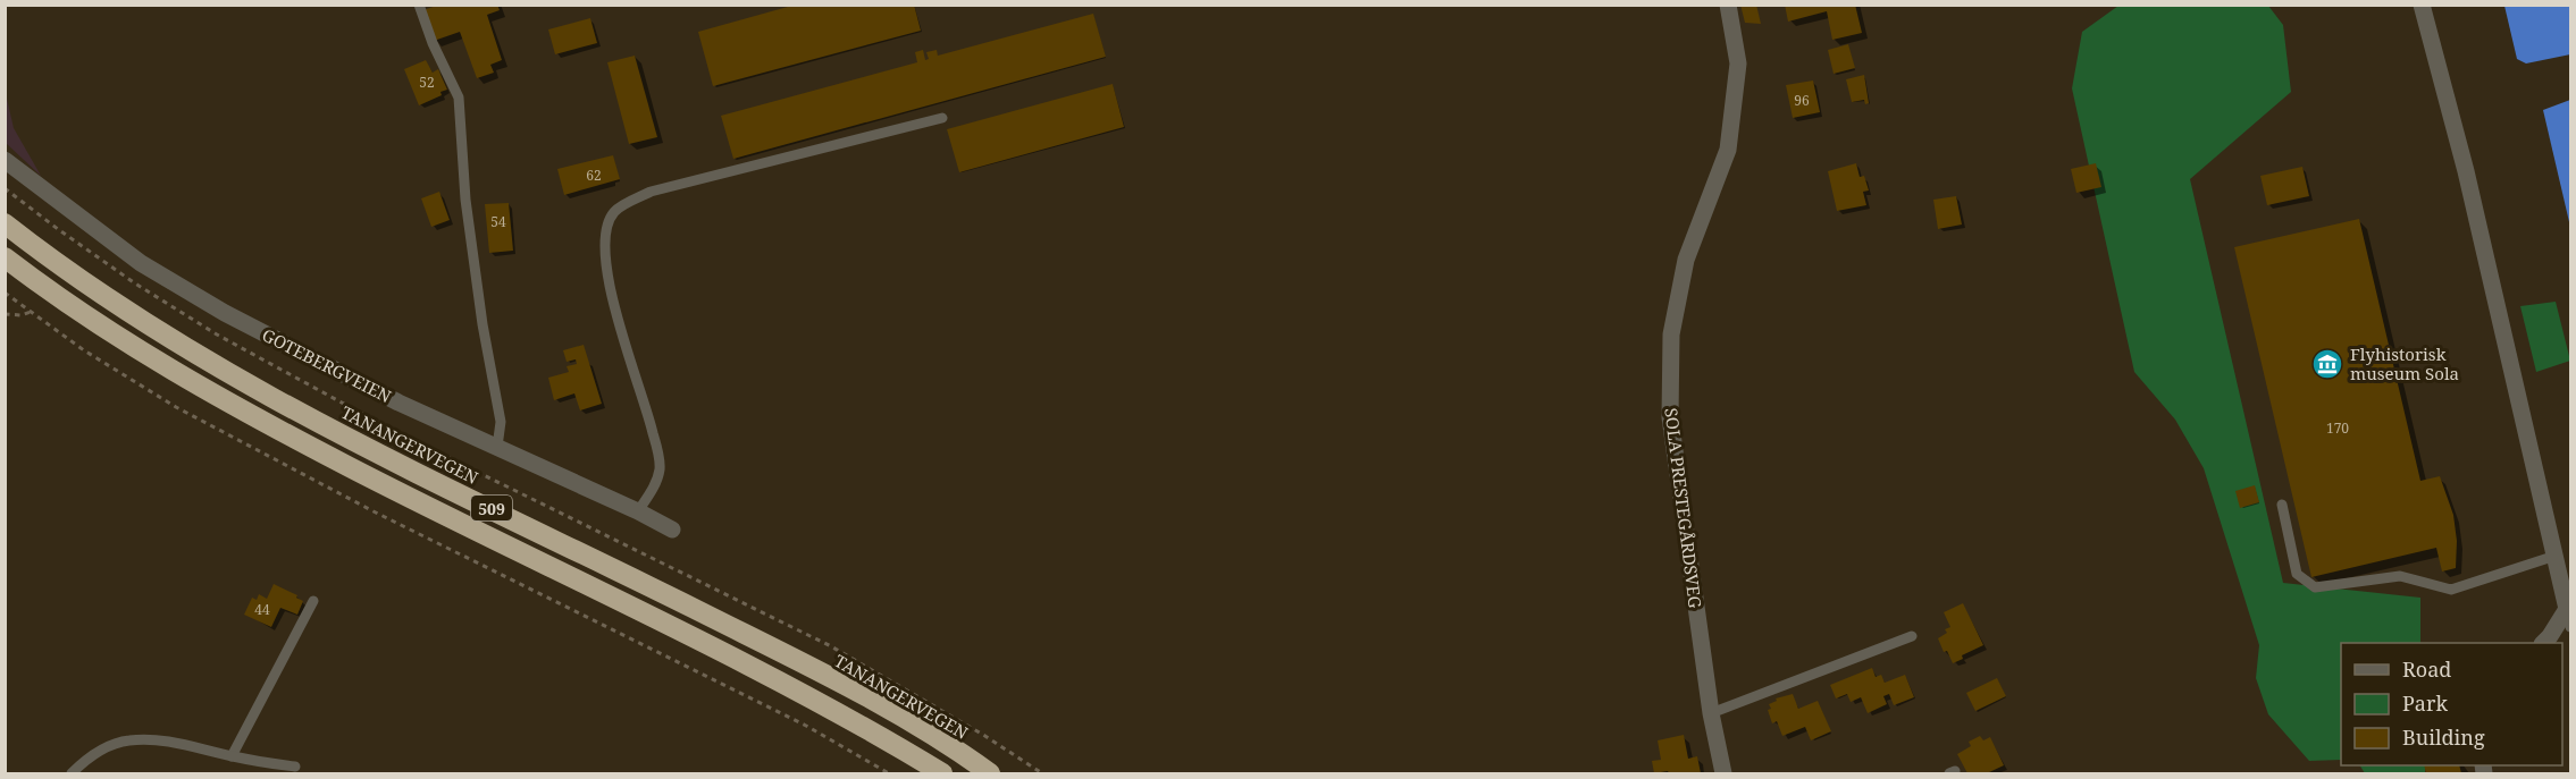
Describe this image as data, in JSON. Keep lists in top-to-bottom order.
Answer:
{
  "streets": {
    "highway": ["TANANGERVEGEN", "509"],
    "street": ["GOTEBERGVEIEN", "SOLA PRESTEGÅRDSVEG"]
  },
  "places": {
    "museum": ["Flyhistorisk museum Sola"]
  },
  "house_numbers": [
    "52",
    "96",
    "62",
    "54",
    "170",
    "44"
  ],
  "legend": ["Road", "Park", "Building"]
}
